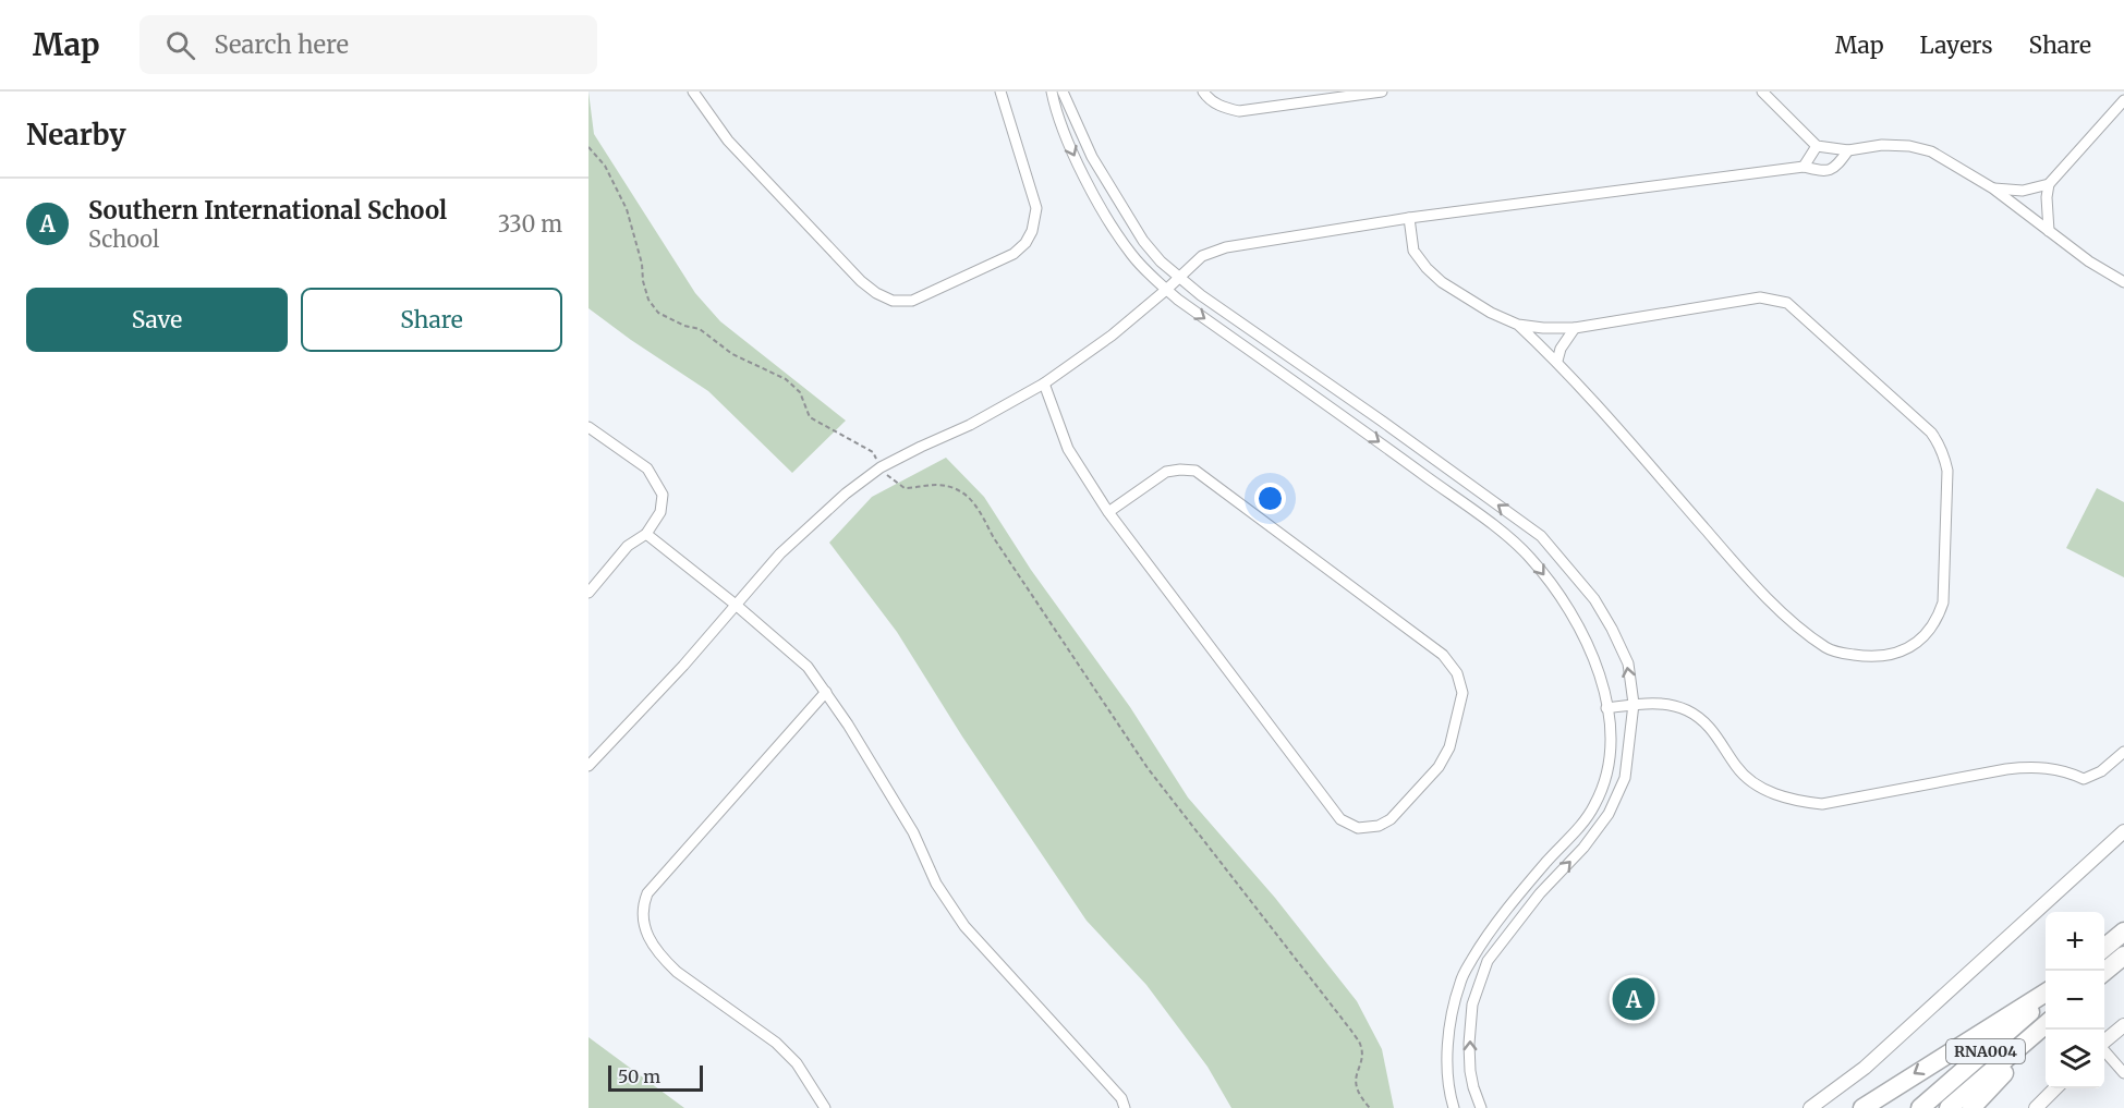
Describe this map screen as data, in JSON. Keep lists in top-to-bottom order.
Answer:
{
  "streets": {
    "highway": ["RNA004"]
  },
  "scale_bar": "50 m",
  "page": {
    "header": "Map",
    "search": "Search here",
    "nav": ["Map", "Layers", "Share"],
    "heading": "Nearby",
    "list": [
      {
        "mark": "A",
        "name": "Southern International School",
        "note": "School",
        "value": "330 m"
      }
    ],
    "buttons": ["Save", "Share"],
    "map_buttons": ["+", "−"],
    "pins": "A",
    "scale": "50 m"
  }
}
